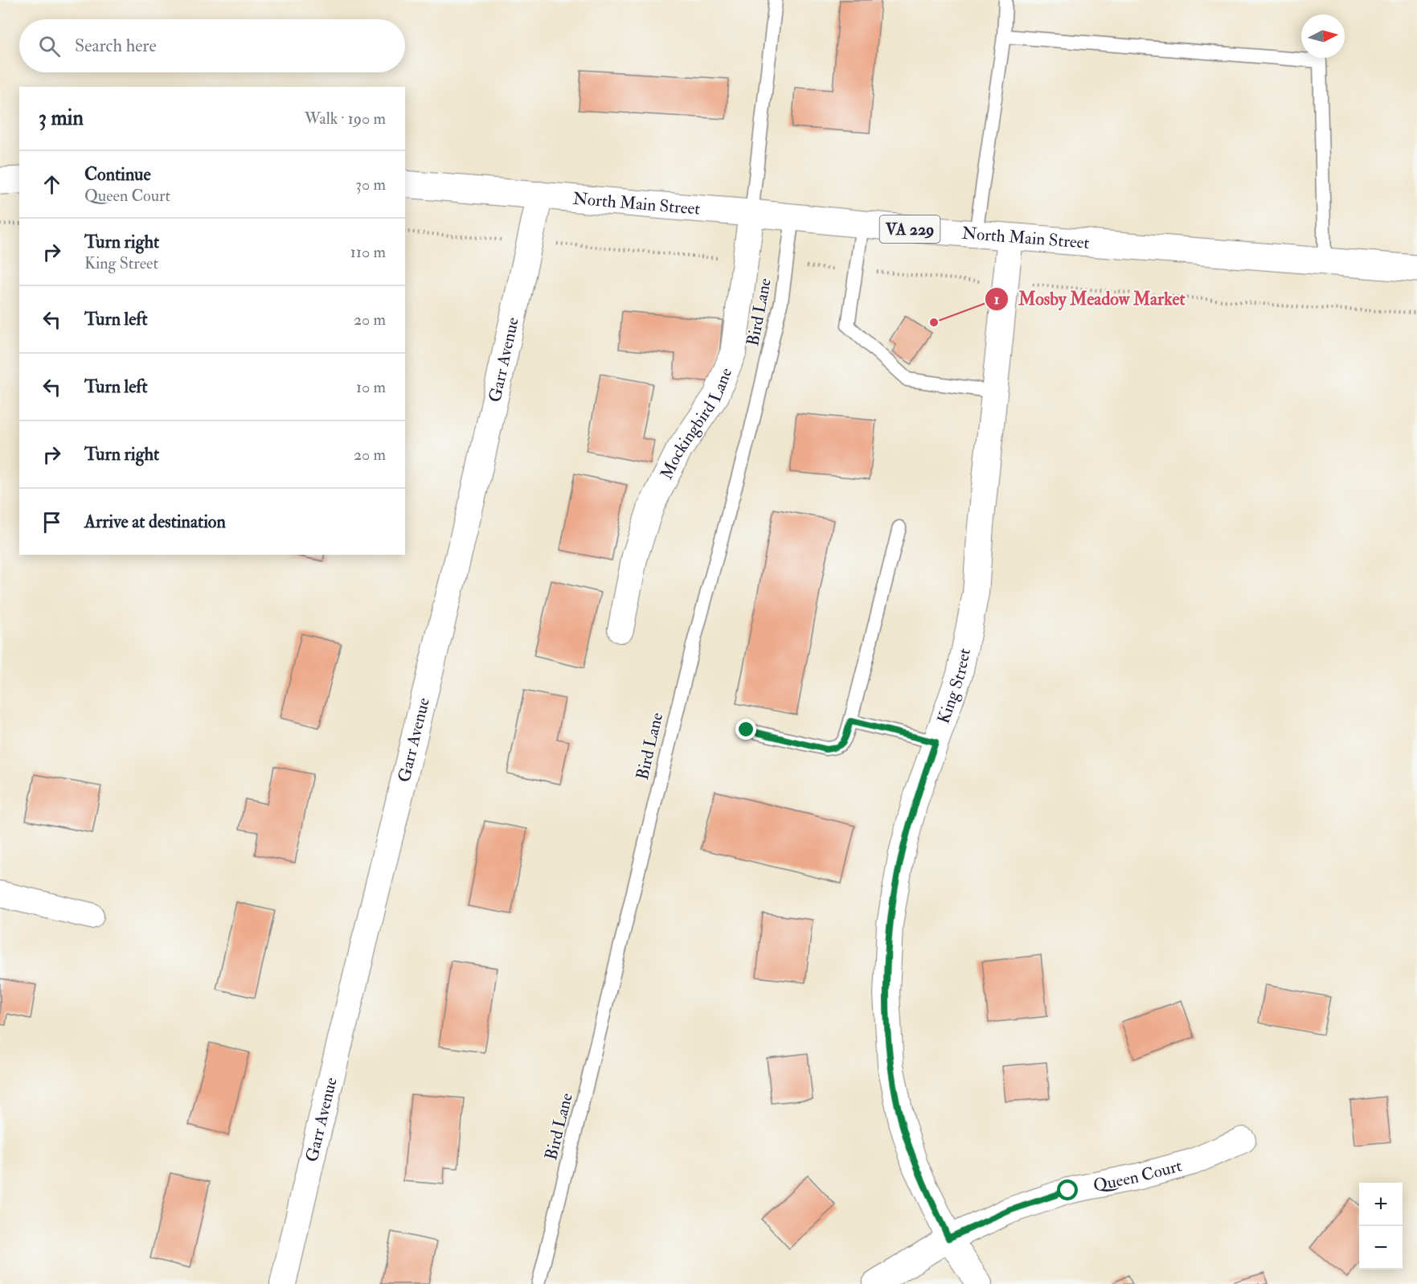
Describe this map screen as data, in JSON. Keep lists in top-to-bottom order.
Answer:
{
  "streets": {
    "main road": ["North Main Street", "VA 229"],
    "street": [
      "Garr Avenue",
      "Mockingbird Lane",
      "King Street",
      "Queen Court"
    ],
    "lane": ["Bird Lane"]
  },
  "crossings": [
    ["North Main Street", "Bird Lane"],
    ["North Main Street", "Garr Avenue"],
    ["North Main Street", "Mockingbird Lane"],
    ["North Main Street", "King Street"],
    ["King Street", "Queen Court"]
  ],
  "places": ["Mosby Meadow Market"],
  "north": "right",
  "page": {
    "search": "Search here",
    "heading": ["3 min", "Walk · 190 m"],
    "list": [
      ["Continue", "Queen Court", "30 m"],
      ["Turn right", "King Street", "110 m"],
      ["Turn left", "20 m"],
      ["Turn left", "10 m"],
      ["Turn right", "20 m"],
      "Arrive at destination"
    ],
    "map_buttons": ["+", "−"]
  }
}
